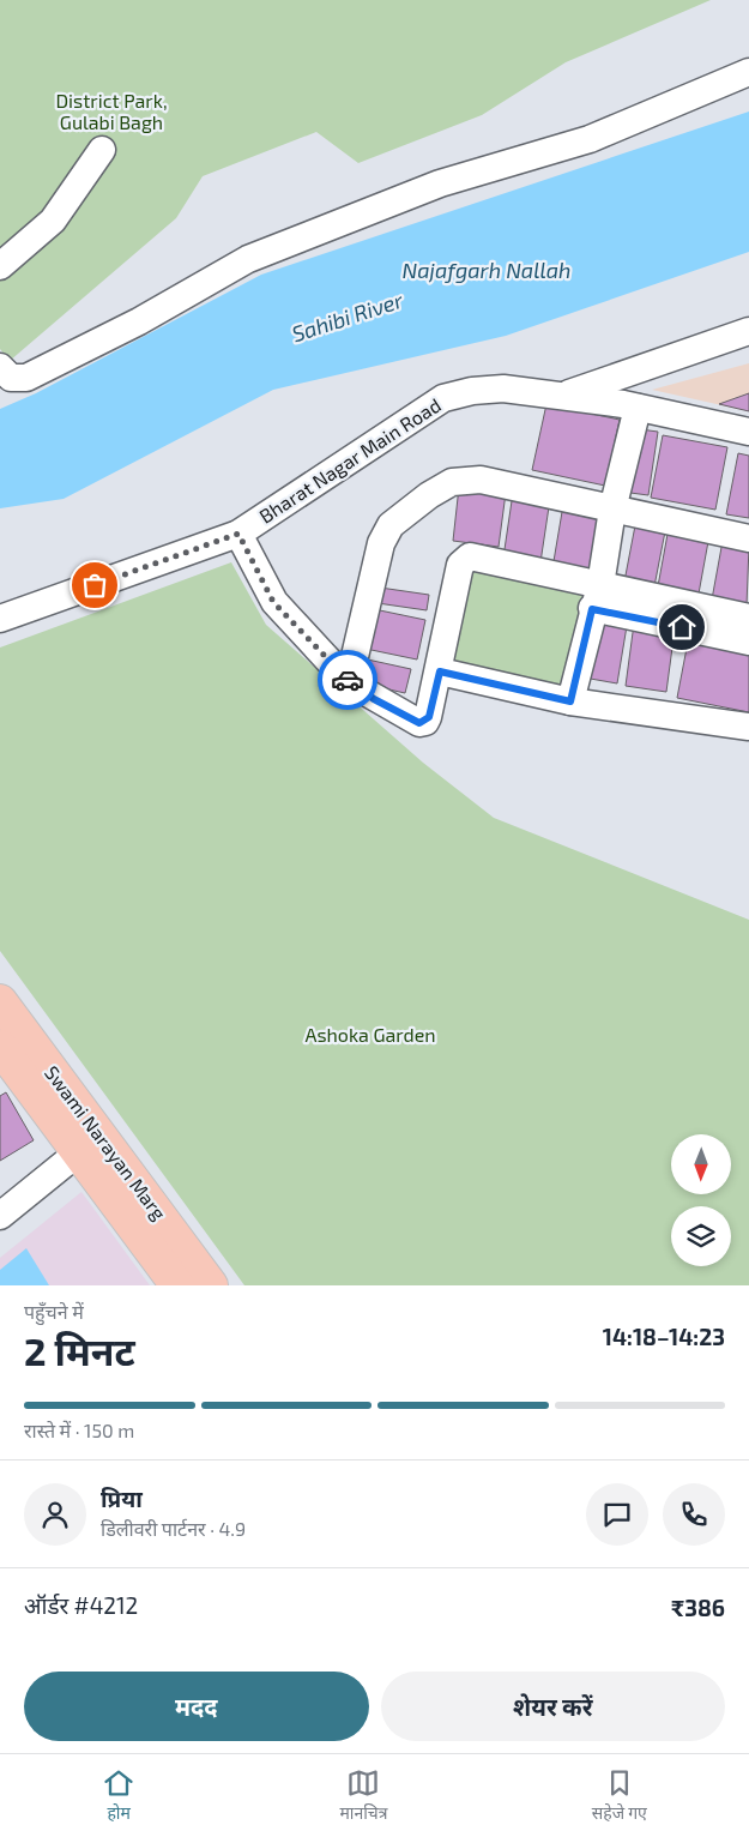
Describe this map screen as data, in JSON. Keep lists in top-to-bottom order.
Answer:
{
  "streets": {
    "main road": ["Swami Narayan Marg"],
    "street": ["Bharat Nagar Main Road"]
  },
  "water": ["Najafgarh Nallah", "Sahibi River"],
  "parks": ["District Park, Gulabi Bagh", "Ashoka Garden"],
  "north": "bottom",
  "page": {
    "heading": ["2 मिनट", "पहुँचने में", "14:18–14:23"],
    "panel": [
      "प्रिया",
      "डिलीवरी पार्टनर · 4.9",
      "ऑर्डर #4212",
      "₹386"
    ],
    "bar": "रास्ते में · 150 m",
    "buttons": ["मदद", "शेयर करें"],
    "tabs": ["होम", "मानचित्र", "सहेजे गए"]
  }
}
